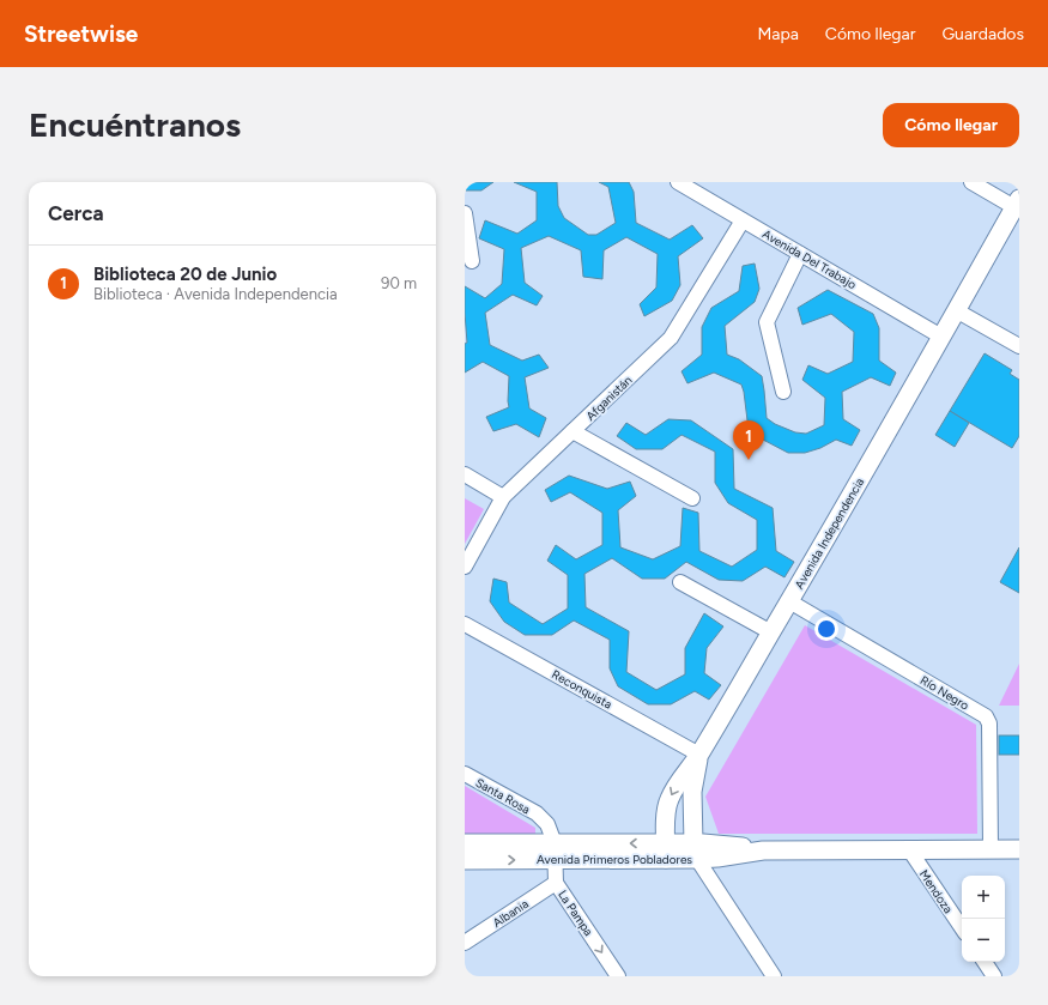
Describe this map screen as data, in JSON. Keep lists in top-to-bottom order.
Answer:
{
  "streets": {
    "street": [
      "Avenida Del Trabajo",
      "Afganistán",
      "Avenida Independencia",
      "Reconquista",
      "Río Negro",
      "Santa Rosa",
      "Avenida Primeros Pobladores",
      "Mendoza",
      "Albania",
      "La Pampa"
    ]
  },
  "crossings": [
    ["Avenida Del Trabajo", "Afganistán"],
    ["Avenida Del Trabajo", "Avenida Independencia"],
    ["Avenida Independencia", "Reconquista"],
    ["Avenida Independencia", "Río Negro"],
    ["Avenida Independencia", "Avenida Primeros Pobladores"],
    ["Río Negro", "Avenida Primeros Pobladores"],
    ["Santa Rosa", "Avenida Primeros Pobladores"],
    ["Santa Rosa", "La Pampa"],
    ["Avenida Primeros Pobladores", "Mendoza"],
    ["Avenida Primeros Pobladores", "La Pampa"],
    ["Albania", "La Pampa"]
  ],
  "one_way": ["La Pampa"],
  "page": {
    "header": "Streetwise",
    "nav": ["Mapa", "Cómo llegar", "Guardados"],
    "buttons": "Cómo llegar",
    "title": "Encuéntranos",
    "heading": "Cerca",
    "list": [
      {
        "mark": "1",
        "name": "Biblioteca 20 de Junio",
        "note": "Biblioteca · Avenida Independencia",
        "value": "90 m"
      }
    ],
    "pins": "1",
    "map_buttons": ["+", "−"]
  }
}
